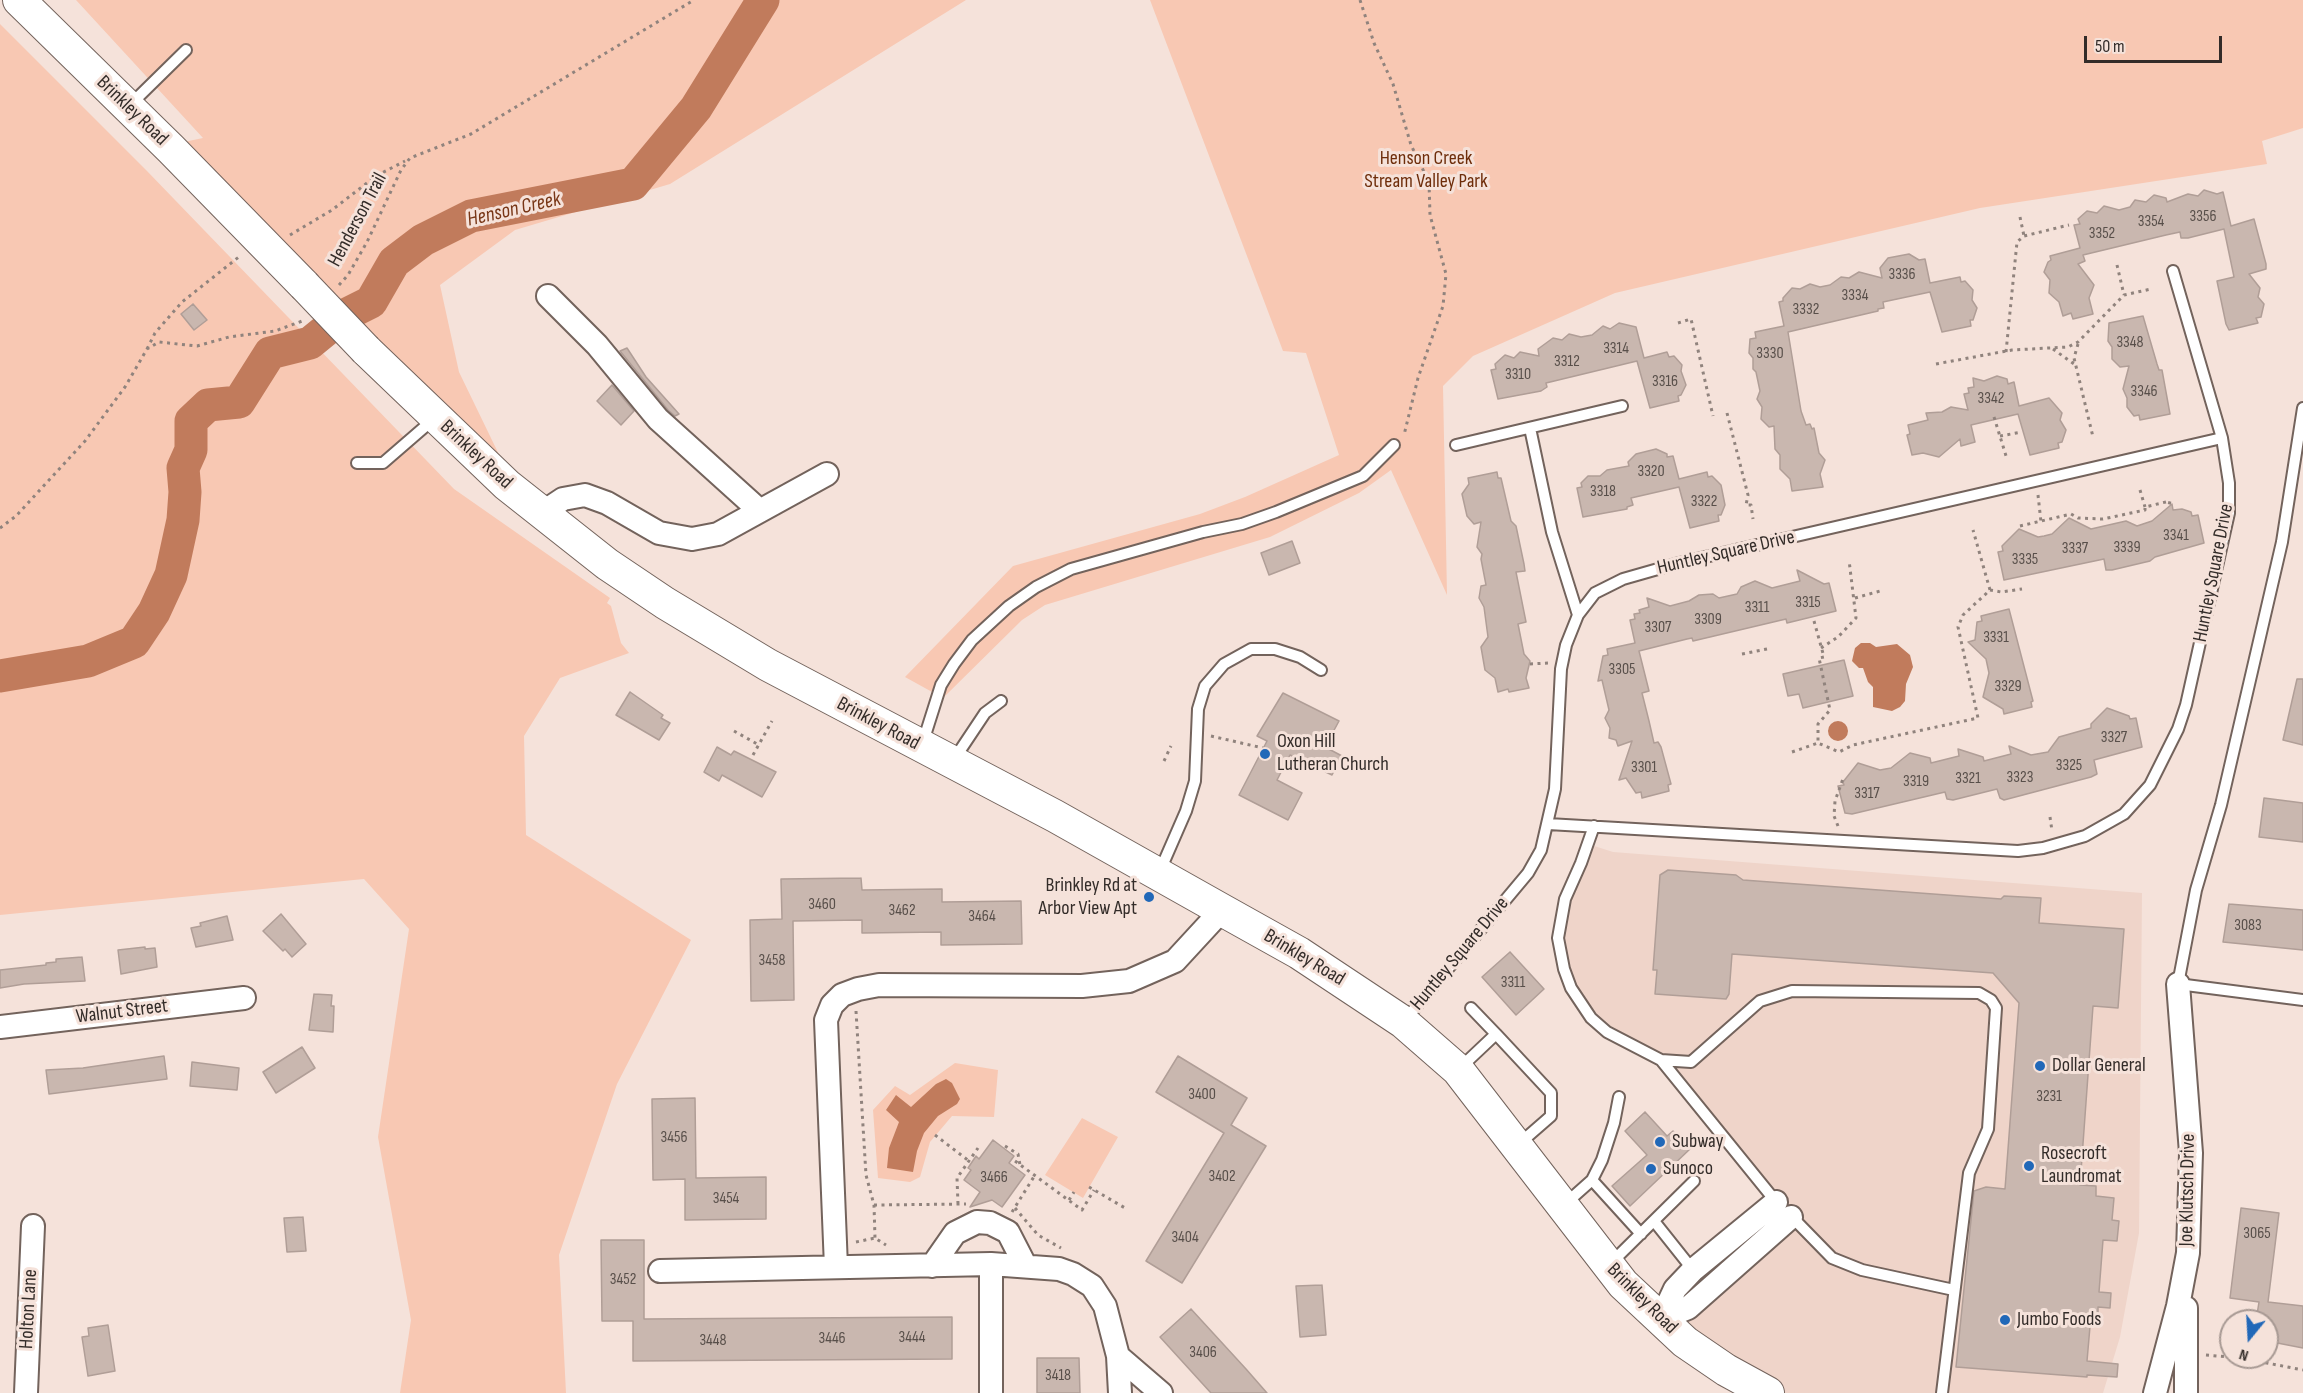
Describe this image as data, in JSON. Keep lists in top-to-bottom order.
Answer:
{
  "streets": {
    "main road": ["Brinkley Road"],
    "street": ["Walnut Street", "Joe Klutsch Drive", "Holton Lane"],
    "lane": ["Huntley Square Drive"],
    "path": ["Henderson Trail"]
  },
  "crossings": [
    ["Brinkley Road", "Henderson Trail"],
    ["Brinkley Road", "Huntley Square Drive"]
  ],
  "water": ["Henson Creek"],
  "parks": ["Henson Creek Stream Valley Park"],
  "places": [
    "Oxon Hill Lutheran Church",
    "Brinkley Rd at Arbor View Apt",
    "Dollar General",
    "Subway",
    "Rosecroft Laundromat",
    "Sunoco",
    "Jumbo Foods"
  ],
  "house_numbers": [
    "3356",
    "3354",
    "3352",
    "3336",
    "3334",
    "3332",
    "3348",
    "3314",
    "3330",
    "3312",
    "3310",
    "3316",
    "3346",
    "3342",
    "3320",
    "3318",
    "3322",
    "3341",
    "3339",
    "3337",
    "3335",
    "3315",
    "3311",
    "3309",
    "3307",
    "3331",
    "3305",
    "3329",
    "3327",
    "3325",
    "3301",
    "3323",
    "3321",
    "3319",
    "3317",
    "3460",
    "3462",
    "3464",
    "3083",
    "3458",
    "3311",
    "3400",
    "3231",
    "3456",
    "3402",
    "3466",
    "3454",
    "3065",
    "3404",
    "3452",
    "3444",
    "3446",
    "3448",
    "3406",
    "3418"
  ],
  "scale_bar": "50 m",
  "north": "bottom"
}
